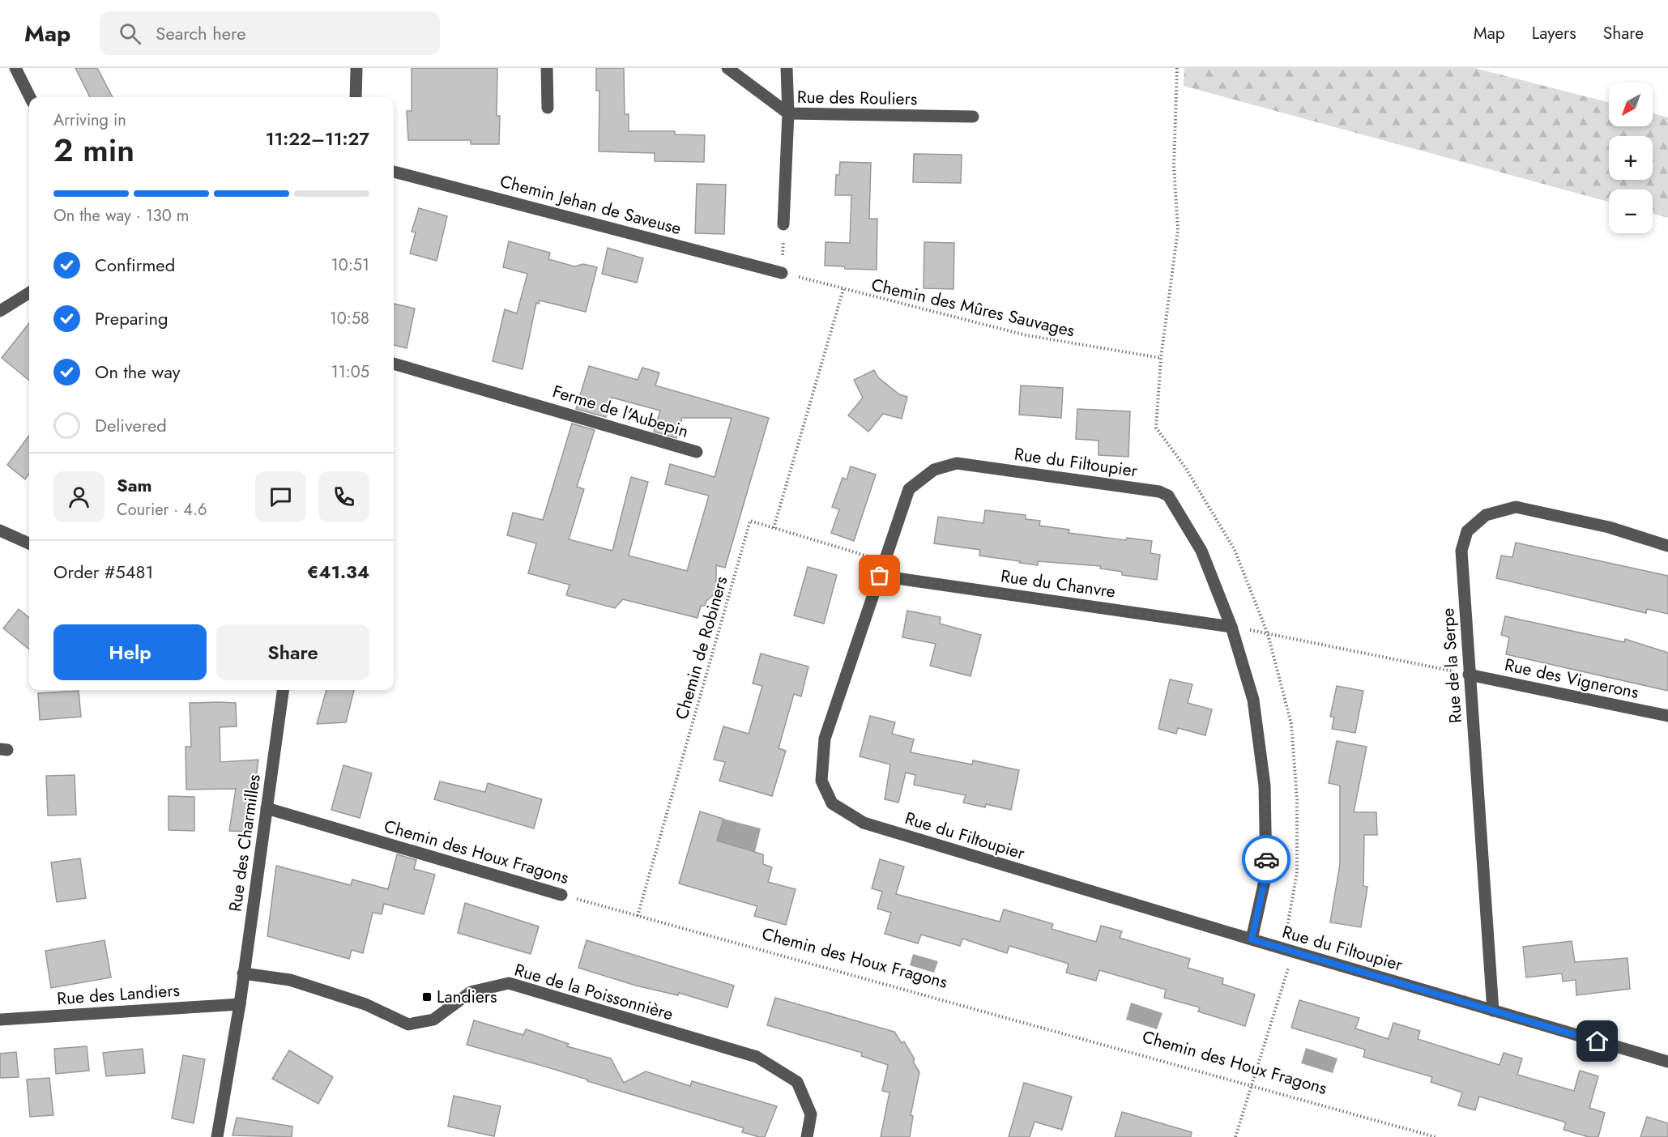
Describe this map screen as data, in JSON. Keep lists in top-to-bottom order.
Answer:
{
  "streets": {
    "street": [
      "Rue des Rouliers",
      "Chemin Jehan de Saveuse",
      "Ferme de l'Aubepin",
      "Rue du Filtoupier",
      "Rue du Chanvre",
      "Rue de la Serpe",
      "Rue des Vignerons",
      "Rue des Charmilles",
      "Chemin des Houx Fragons",
      "Rue de la Poissonnière",
      "Rue des Landiers"
    ],
    "path": ["Chemin des Mûres Sauvages", "Chemin de Robiners"]
  },
  "crossings": [
    ["Chemin Jehan de Saveuse", "Chemin des Mûres Sauvages"],
    ["Rue du Filtoupier", "Rue du Chanvre"],
    ["Rue du Filtoupier", "Chemin de Robiners"],
    ["Rue du Filtoupier", "Rue de la Serpe"],
    ["Chemin de Robiners", "Chemin des Houx Fragons"],
    ["Rue de la Serpe", "Rue des Vignerons"],
    ["Rue des Charmilles", "Chemin des Houx Fragons"],
    ["Rue des Charmilles", "Rue de la Poissonnière"],
    ["Rue des Charmilles", "Rue des Landiers"]
  ],
  "places": {
    "transit": ["Landiers"]
  },
  "north": "bottom left",
  "page": {
    "header": "Map",
    "search": "Search here",
    "nav": ["Map", "Layers", "Share"],
    "map_buttons": ["+", "−"],
    "heading": ["2 min", "Arriving in", "11:22–11:27"],
    "panel": [
      "Sam",
      "Courier · 4.6",
      "Order #5481",
      "€41.34"
    ],
    "bar": "On the way · 130 m",
    "list": [
      ["Confirmed", "10:51"],
      ["Preparing", "10:58"],
      ["On the way", "11:05"],
      "Delivered"
    ],
    "buttons": ["Help", "Share"]
  }
}
